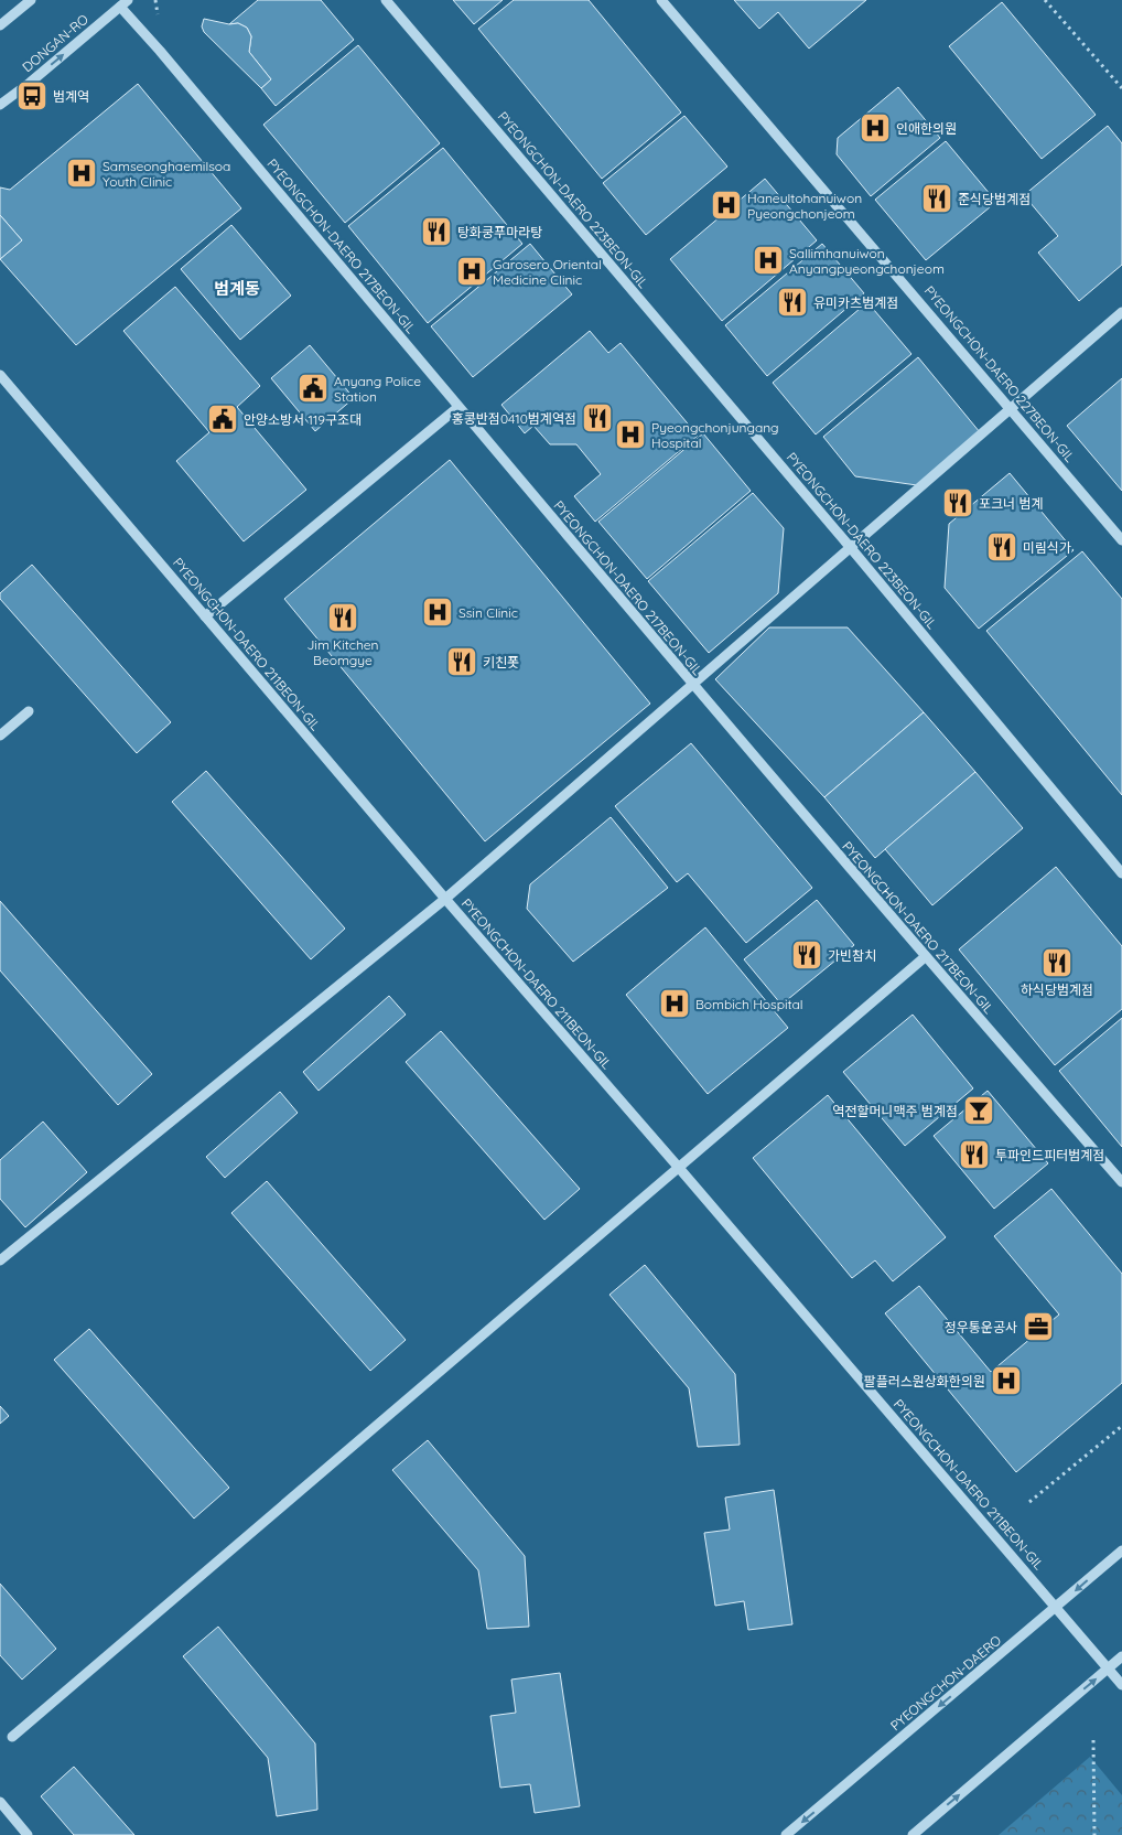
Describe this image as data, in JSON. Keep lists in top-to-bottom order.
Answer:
{
  "streets": {
    "street": [
      "DONGAN-RO",
      "PYEONGCHON-DAERO 223BEON-GIL",
      "PYEONGCHON-DAERO 217BEON-GIL",
      "PYEONGCHON-DAERO 227BEON-GIL",
      "PYEONGCHON-DAERO 211BEON-GIL",
      "PYEONGCHON-DAERO"
    ]
  },
  "crossings": [
    ["DONGAN-RO", "PYEONGCHON-DAERO 217BEON-GIL"],
    ["PYEONGCHON-DAERO 211BEON-GIL", "PYEONGCHON-DAERO"]
  ],
  "one_way": ["DONGAN-RO"],
  "districts": ["범계동"],
  "places": {
    "bus stop": ["범계역"],
    "hospital": [
      "인애한의원",
      "Samseonghaemilsoa Youth Clinic",
      "Haneultohanuiwon Pyeongchonjeom",
      "Sallimhanuiwon Anyangpyeongchonjeom",
      "Garosero Oriental Medicine Clinic",
      "Pyeongchonjungang Hospital",
      "Ssin Clinic",
      "Bombich Hospital",
      "팔플러스원상화한의원"
    ],
    "restaurant": [
      "준식당범계점",
      "탕화쿵푸마라탕",
      "유미카츠범계점",
      "홍콩반점0410범계역점",
      "포크너 범계",
      "미림식가",
      "Jim Kitchen Beomgye",
      "키친폿",
      "가빈참치",
      "하식당범계점",
      "투파인드피터범계점"
    ],
    "public building": ["Anyang Police Station", "안양소방서 119구조대"],
    "bar": ["역전할머니맥주 범계점"],
    "office": ["정우통운공사"]
  }
}
